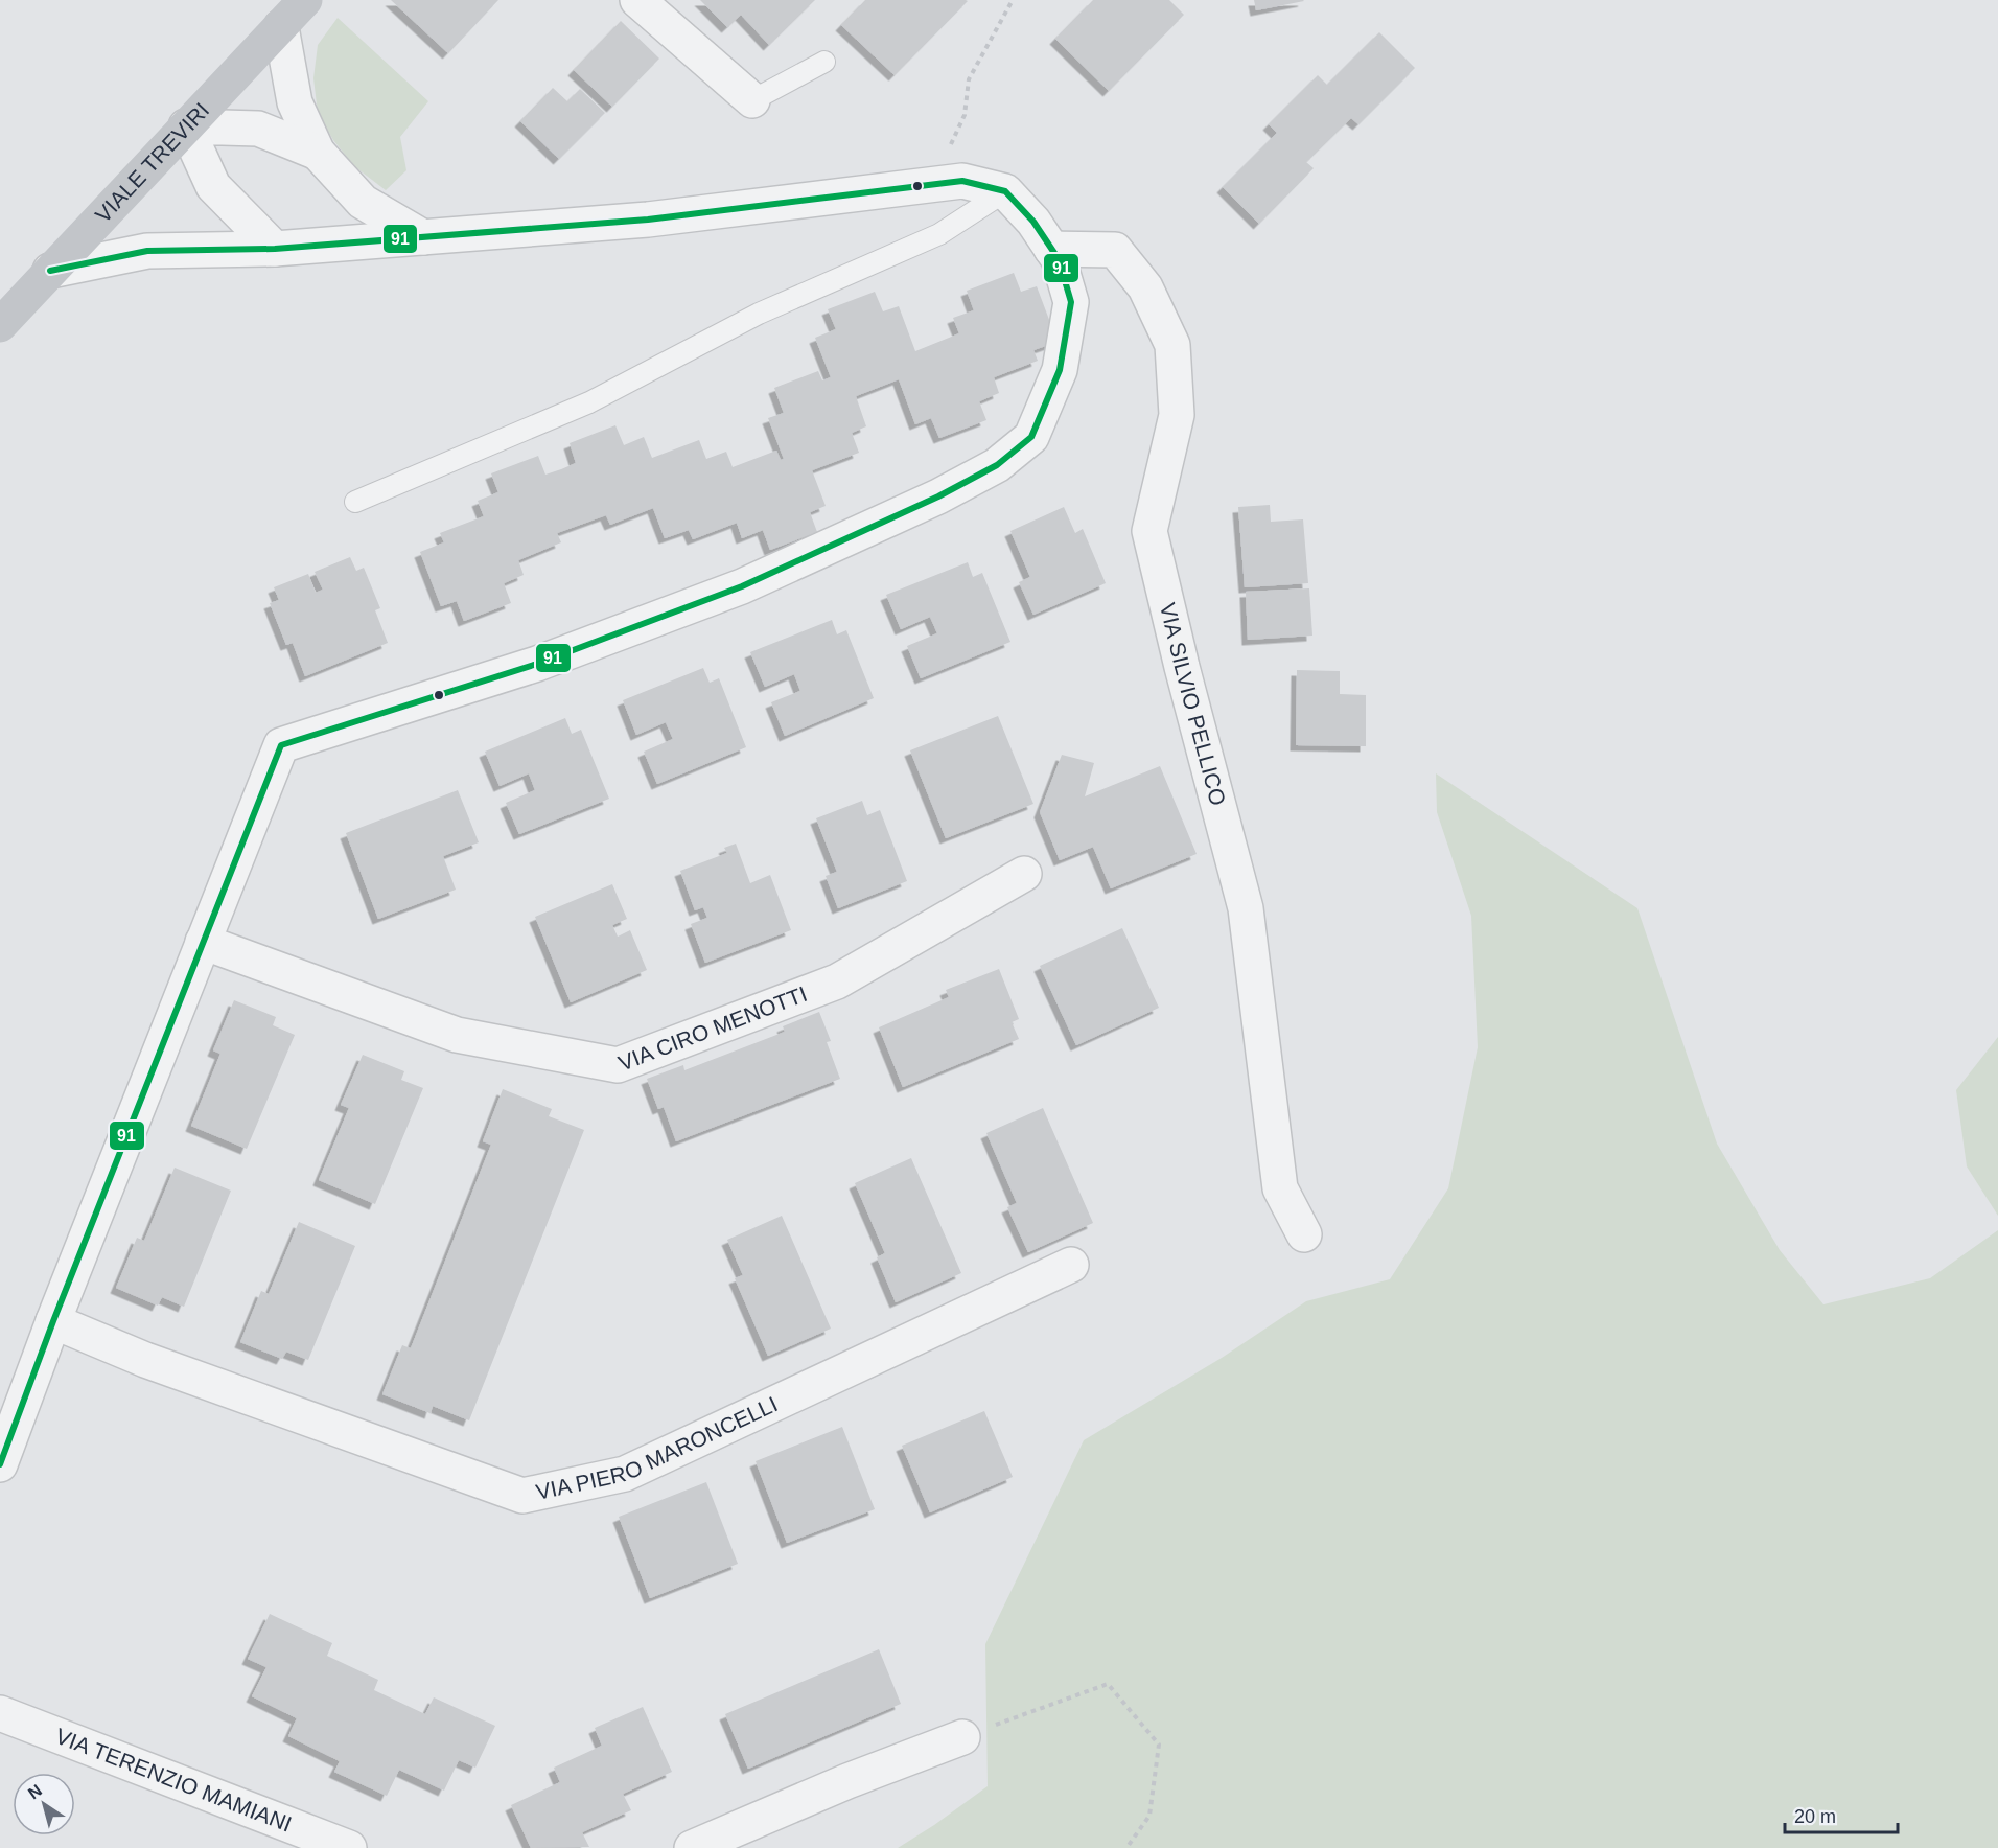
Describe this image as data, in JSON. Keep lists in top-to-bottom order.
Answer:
{
  "streets": {
    "main road": ["VIALE TREVIRI"],
    "street": [
      "VIA SILVIO PELLICO",
      "VIA CIRO MENOTTI",
      "VIA PIERO MARONCELLI",
      "VIA TERENZIO MAMIANI"
    ]
  },
  "lines": ["transit line 91"],
  "scale_bar": "20 m",
  "north": "top left"
}
